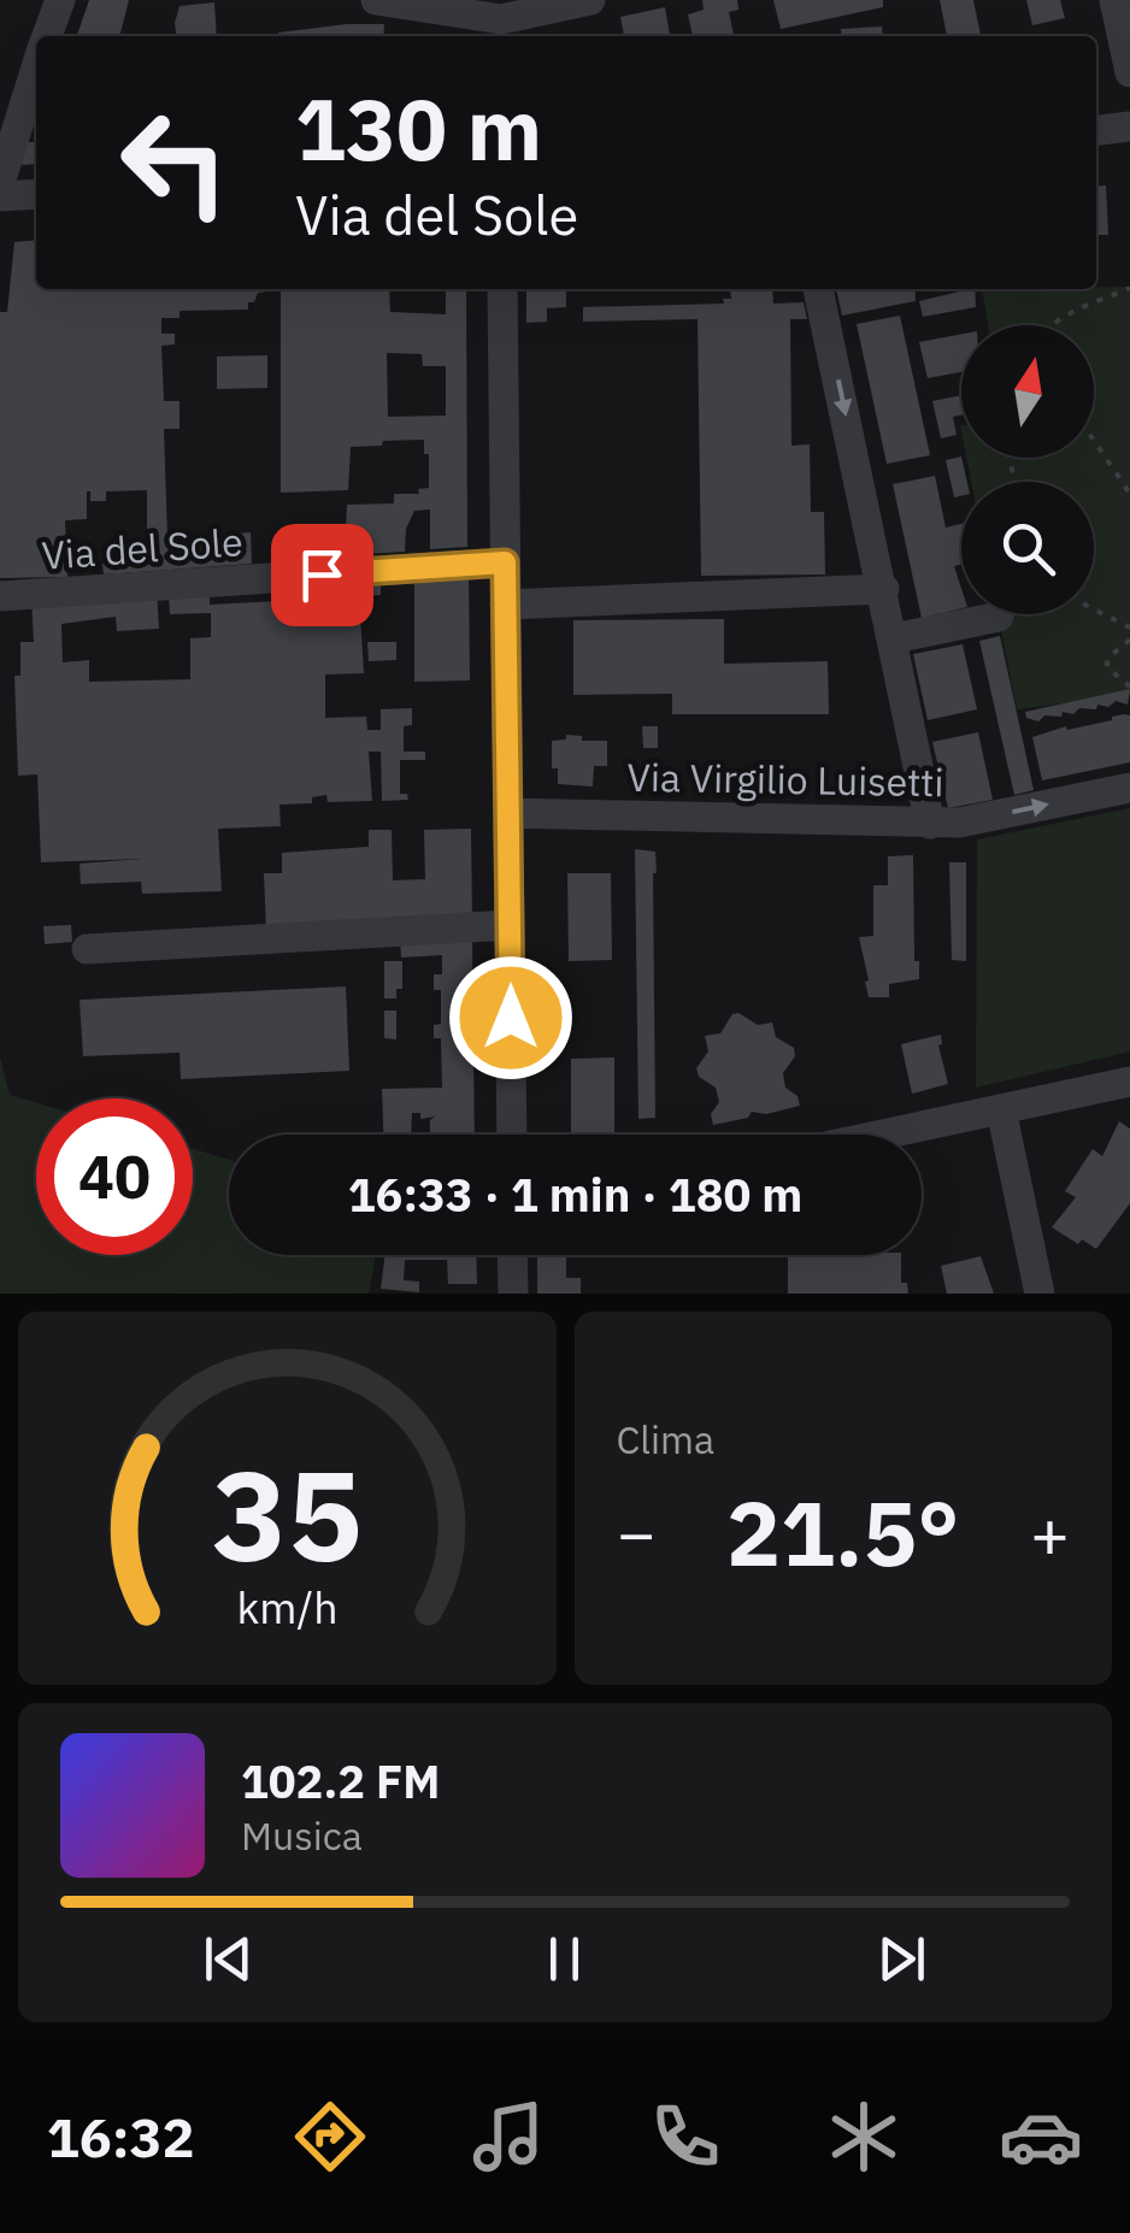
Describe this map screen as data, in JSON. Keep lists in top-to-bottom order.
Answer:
{
  "streets": {
    "street": ["Via del Sole", "Via Virgilio Luisetti"]
  },
  "north": "top",
  "page": {
    "turn": ["130 m", "Via del Sole"],
    "limit": "40",
    "trip": "16:33 · 1 min · 180 m",
    "tile": "Clima",
    "heat": ["−", "21.5°", "+"],
    "song": ["102.2 FM", "Musica"],
    "tabs": "16:32",
    "gauge": ["35", "km/h"]
  }
}
